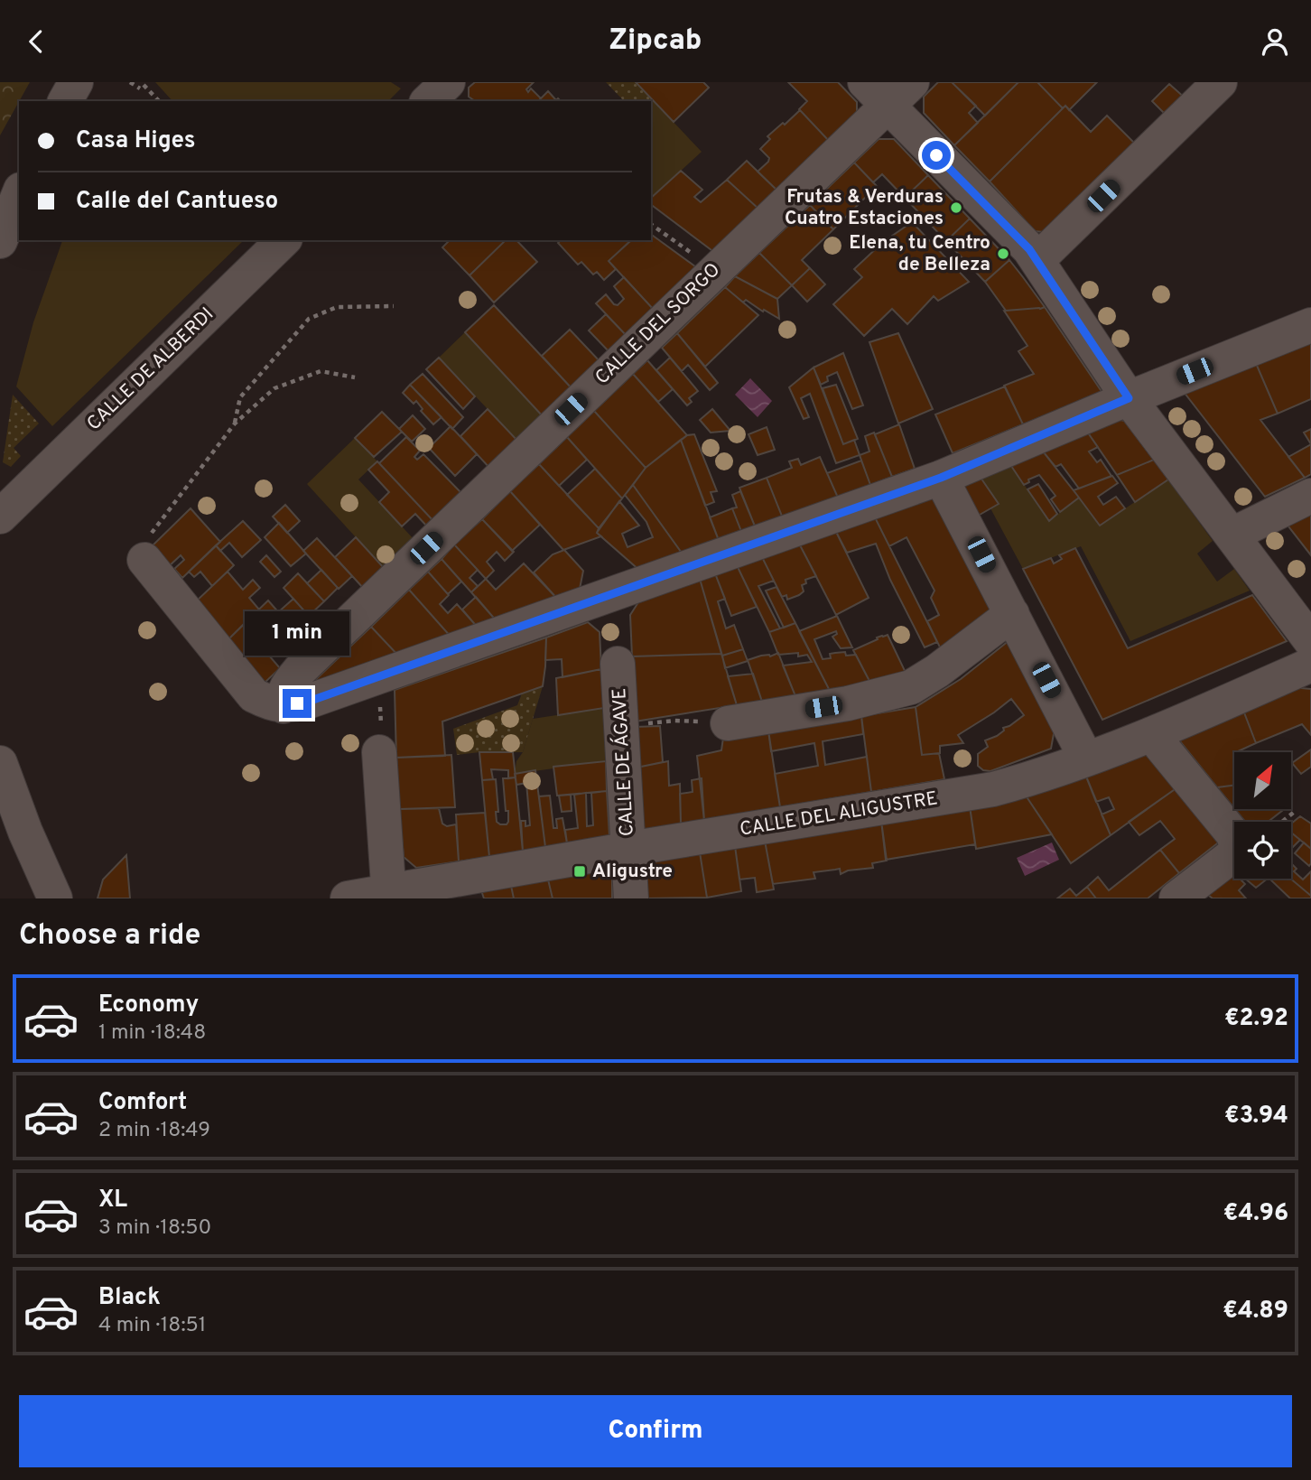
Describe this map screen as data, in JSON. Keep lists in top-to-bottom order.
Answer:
{
  "streets": {
    "street": [
      "CALLE DEL SORGO",
      "CALLE DE ALBERDI",
      "CALLE DE ÁGAVE",
      "CALLE DEL ALIGUSTRE"
    ]
  },
  "crossings": [
    ["CALLE DE ÁGAVE", "CALLE DEL ALIGUSTRE"]
  ],
  "places": {
    "other": ["Frutas & Verduras Cuatro Estaciones", "Elena, tu Centro de Belleza"],
    "transit": ["Aligustre"]
  },
  "north": "top right",
  "page": {
    "header": "Zipcab",
    "banner": ["Casa Higes", "Calle del Cantueso"],
    "bubble": "1 min",
    "heading": "Choose a ride",
    "list": [
      {
        "name": "Economy",
        "note": "1 min · 18:48",
        "value": "€2.92"
      },
      {
        "name": "Comfort",
        "note": "2 min · 18:49",
        "value": "€3.94"
      },
      {
        "name": "XL",
        "note": "3 min · 18:50",
        "value": "€4.96"
      },
      {
        "name": "Black",
        "note": "4 min · 18:51",
        "value": "€4.89"
      }
    ],
    "buttons": "Confirm"
  }
}
